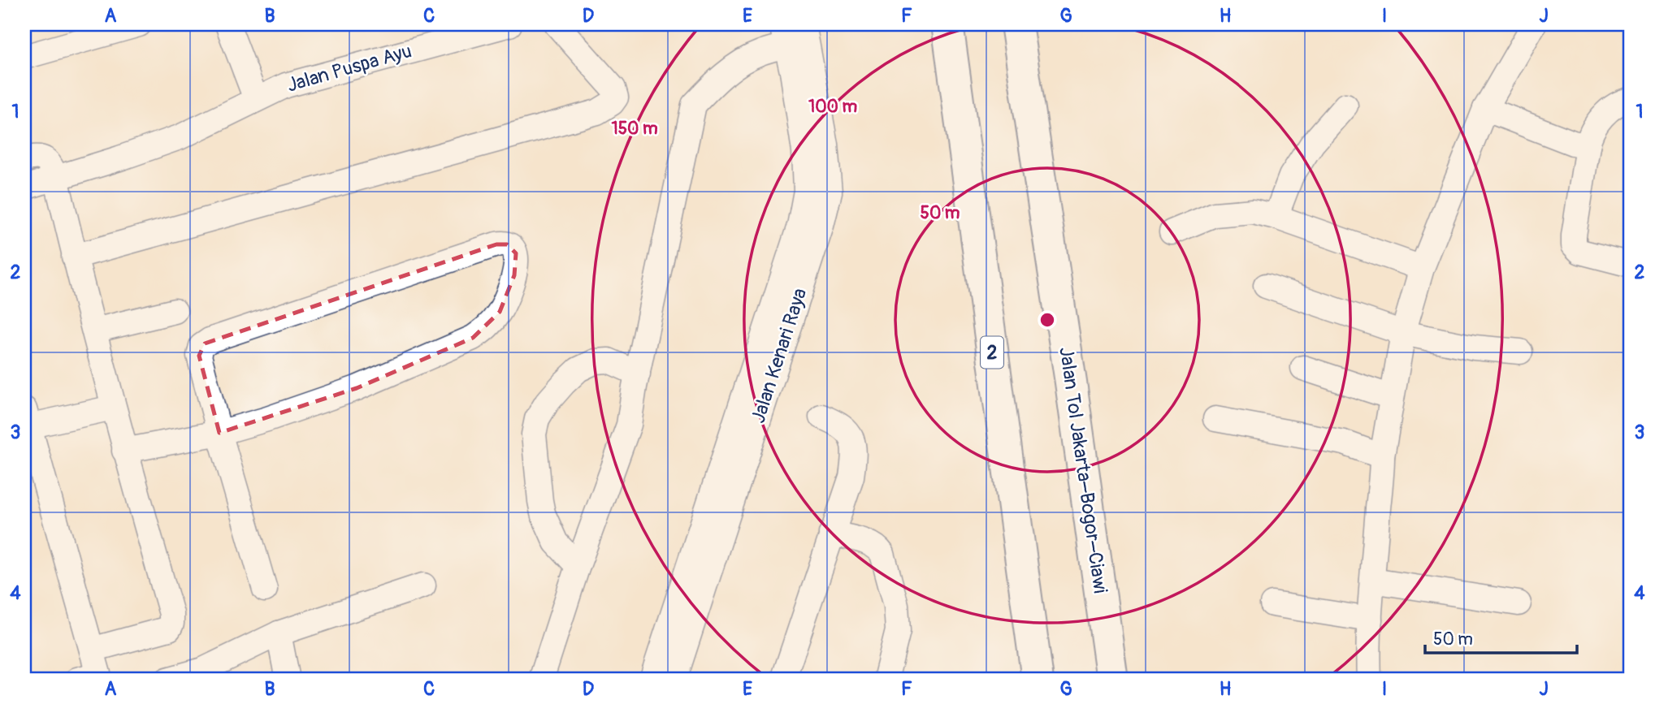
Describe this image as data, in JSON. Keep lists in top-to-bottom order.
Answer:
{
  "streets": {
    "highway": ["2", "Jalan Tol Jakarta–Bogor–Ciawi"],
    "street": ["Jalan Puspa Ayu", "Jalan Kenari Raya"]
  },
  "scale_bar": "50 m",
  "grid": {
    "columns": [
      "A",
      "B",
      "C",
      "D",
      "E",
      "F",
      "G",
      "H",
      "I",
      "J"
    ],
    "rows": [
      "1",
      "2",
      "3",
      "4"
    ]
  },
  "rings": ["100 m", "150 m", "50 m"]
}
